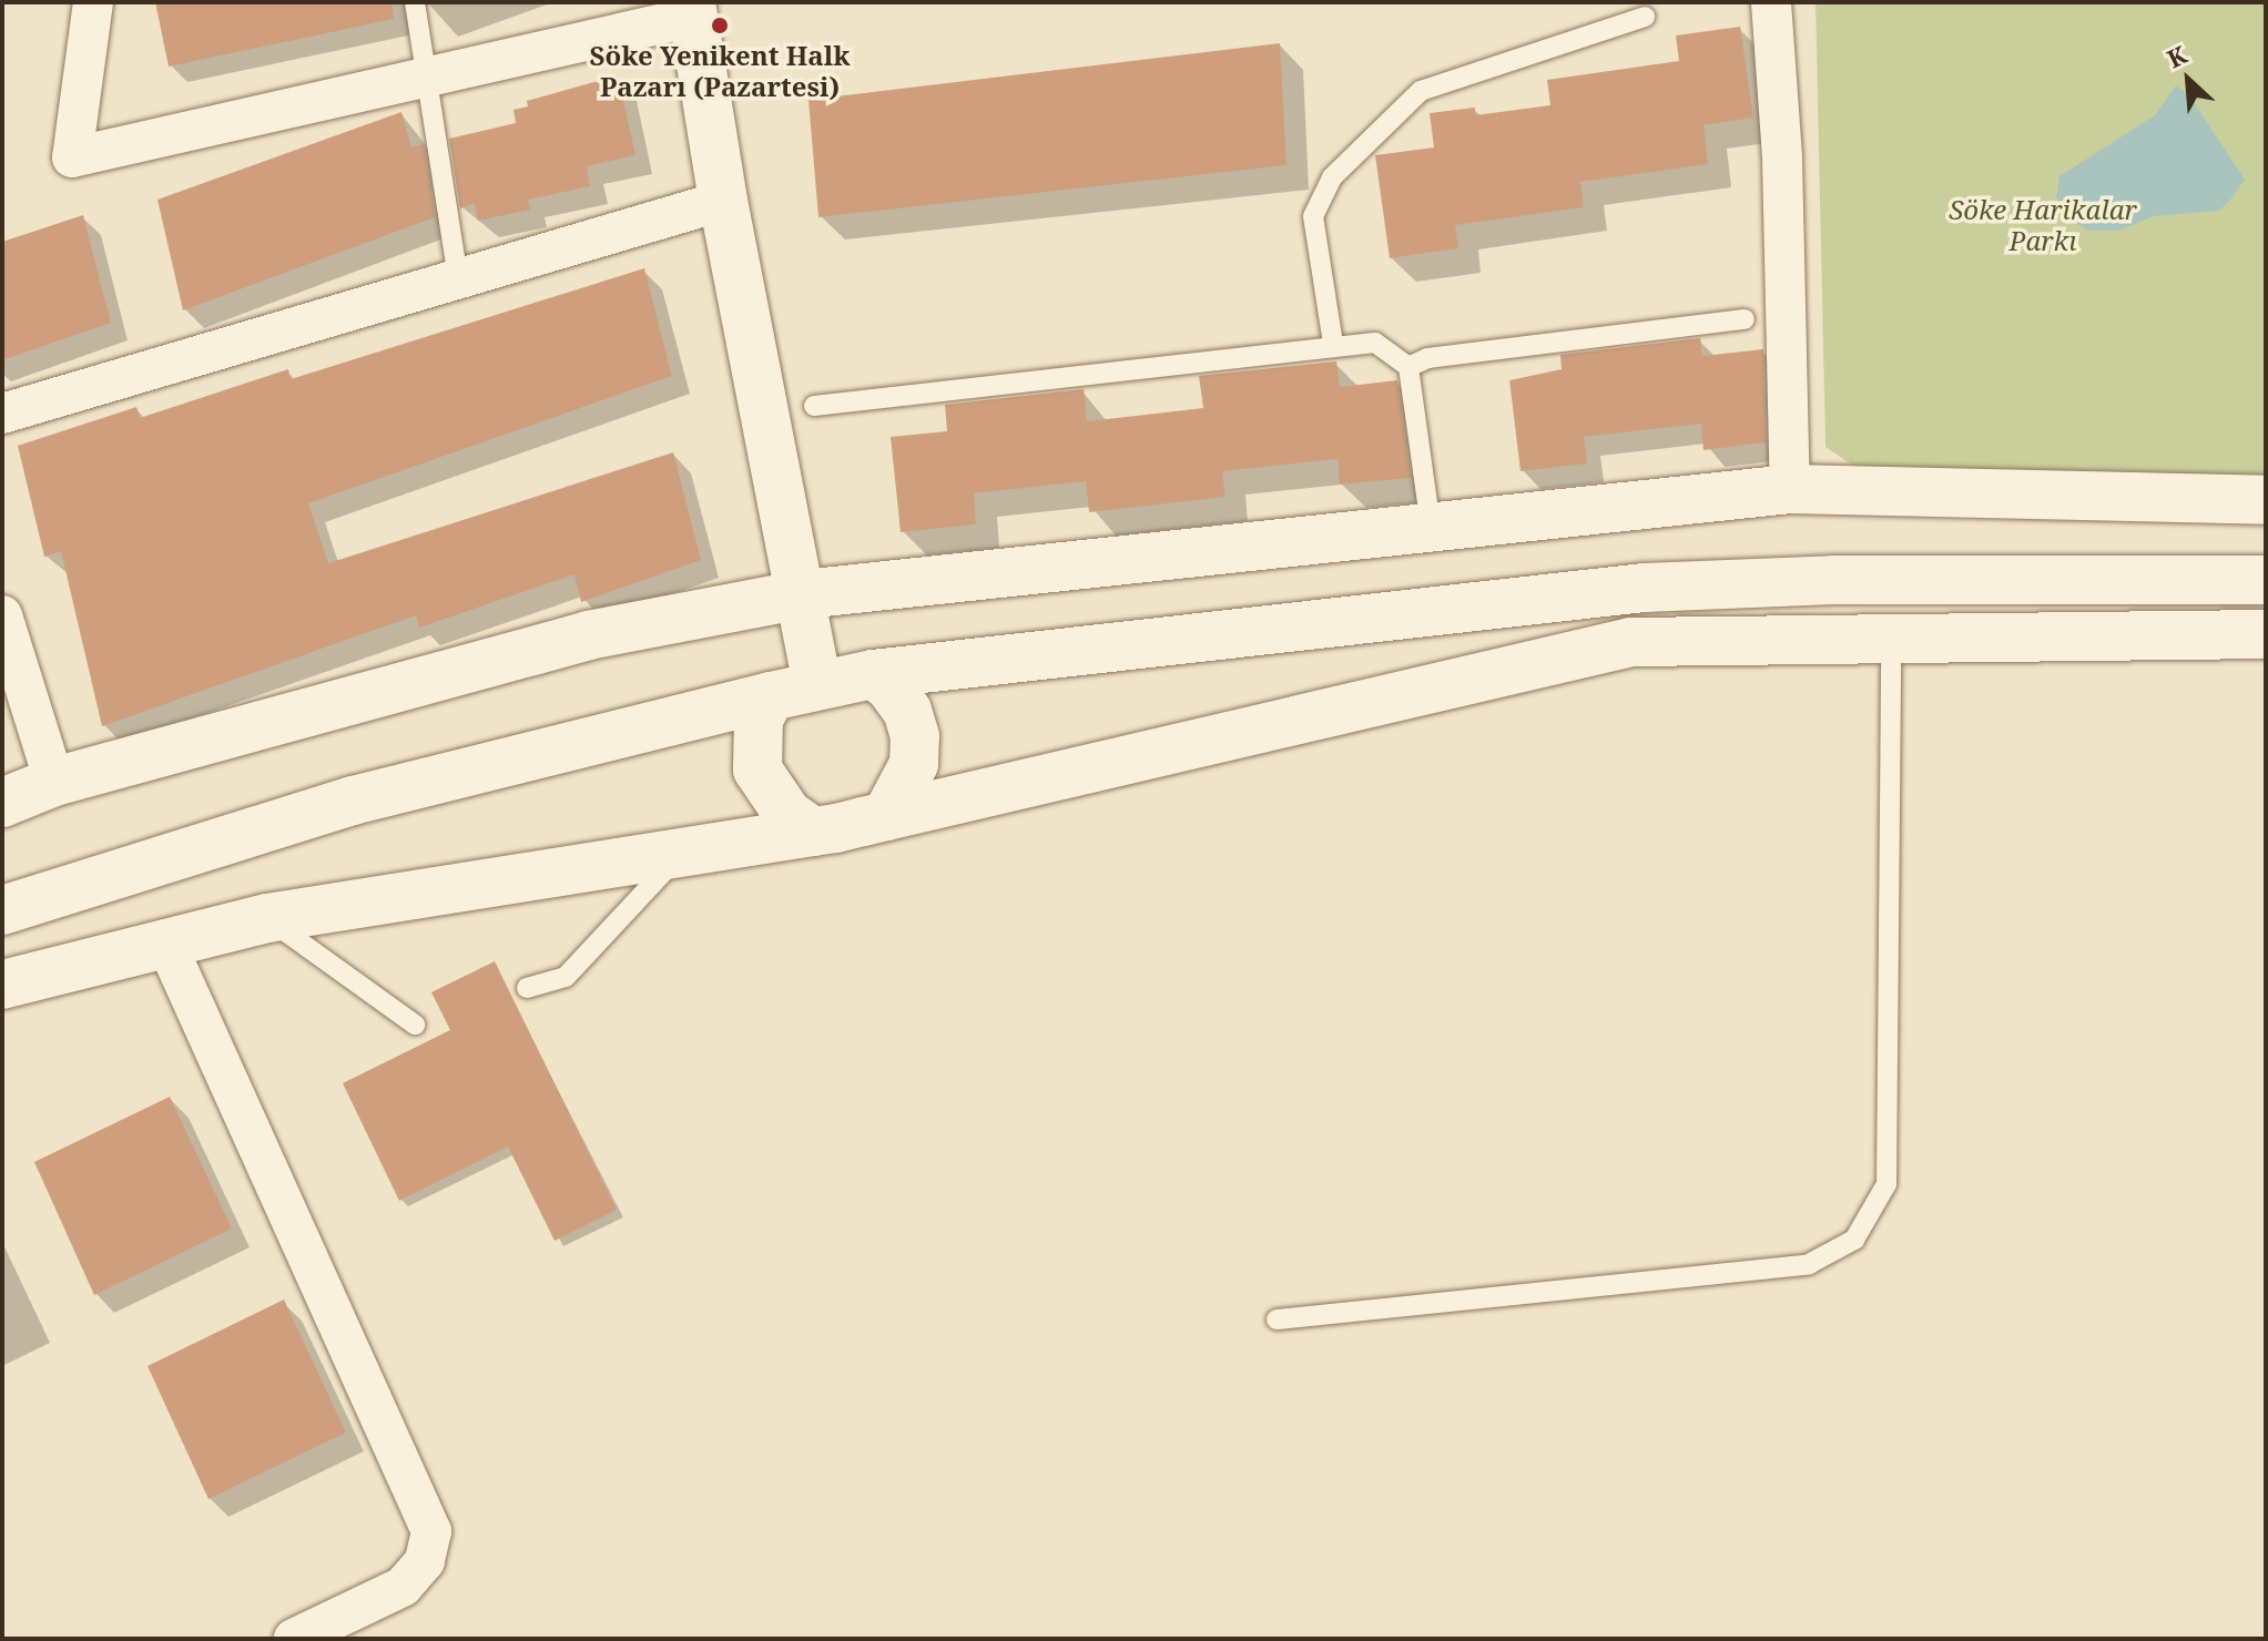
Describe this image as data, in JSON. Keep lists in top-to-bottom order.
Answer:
{
  "parks": ["Söke Harikalar Parkı"],
  "places": ["Söke Yenikent Halk Pazarı (Pazartesi)"],
  "north": "top left"
}
